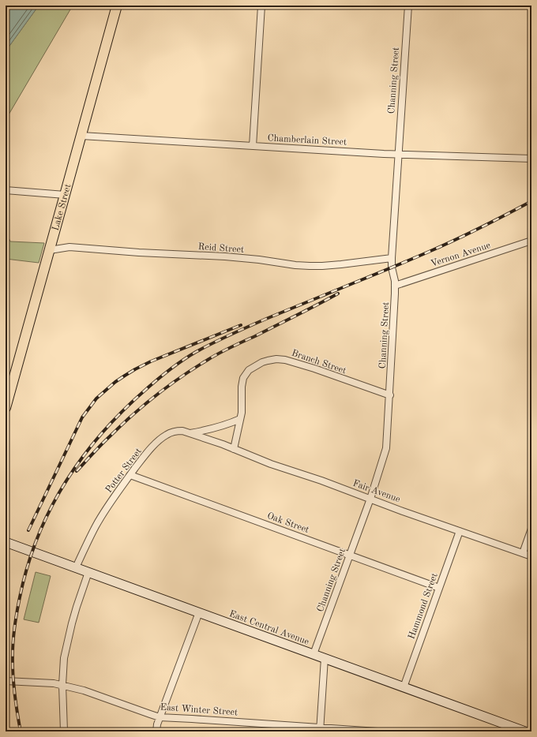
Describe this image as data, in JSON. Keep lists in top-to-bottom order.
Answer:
{
  "streets": {
    "main road": ["Lake Street", "East Central Avenue"],
    "street": [
      "Channing Street",
      "Chamberlain Street",
      "Reid Street",
      "Vernon Avenue",
      "Branch Street",
      "Potter Street",
      "Fair Avenue",
      "Oak Street",
      "Hammond Street",
      "East Winter Street"
    ]
  },
  "crossings": [
    ["Channing Street", "Chamberlain Street"],
    ["Channing Street", "Reid Street"],
    ["Channing Street", "Vernon Avenue"],
    ["Channing Street", "Branch Street"],
    ["Channing Street", "Fair Avenue"],
    ["Channing Street", "Oak Street"],
    ["Channing Street", "East Central Avenue"],
    ["Chamberlain Street", "Lake Street"],
    ["Lake Street", "Reid Street"],
    ["Branch Street", "Fair Avenue"],
    ["Potter Street", "Fair Avenue"],
    ["Potter Street", "Oak Street"],
    ["Potter Street", "East Central Avenue"],
    ["Fair Avenue", "Hammond Street"],
    ["Oak Street", "Hammond Street"],
    ["Hammond Street", "East Central Avenue"]
  ]
}
